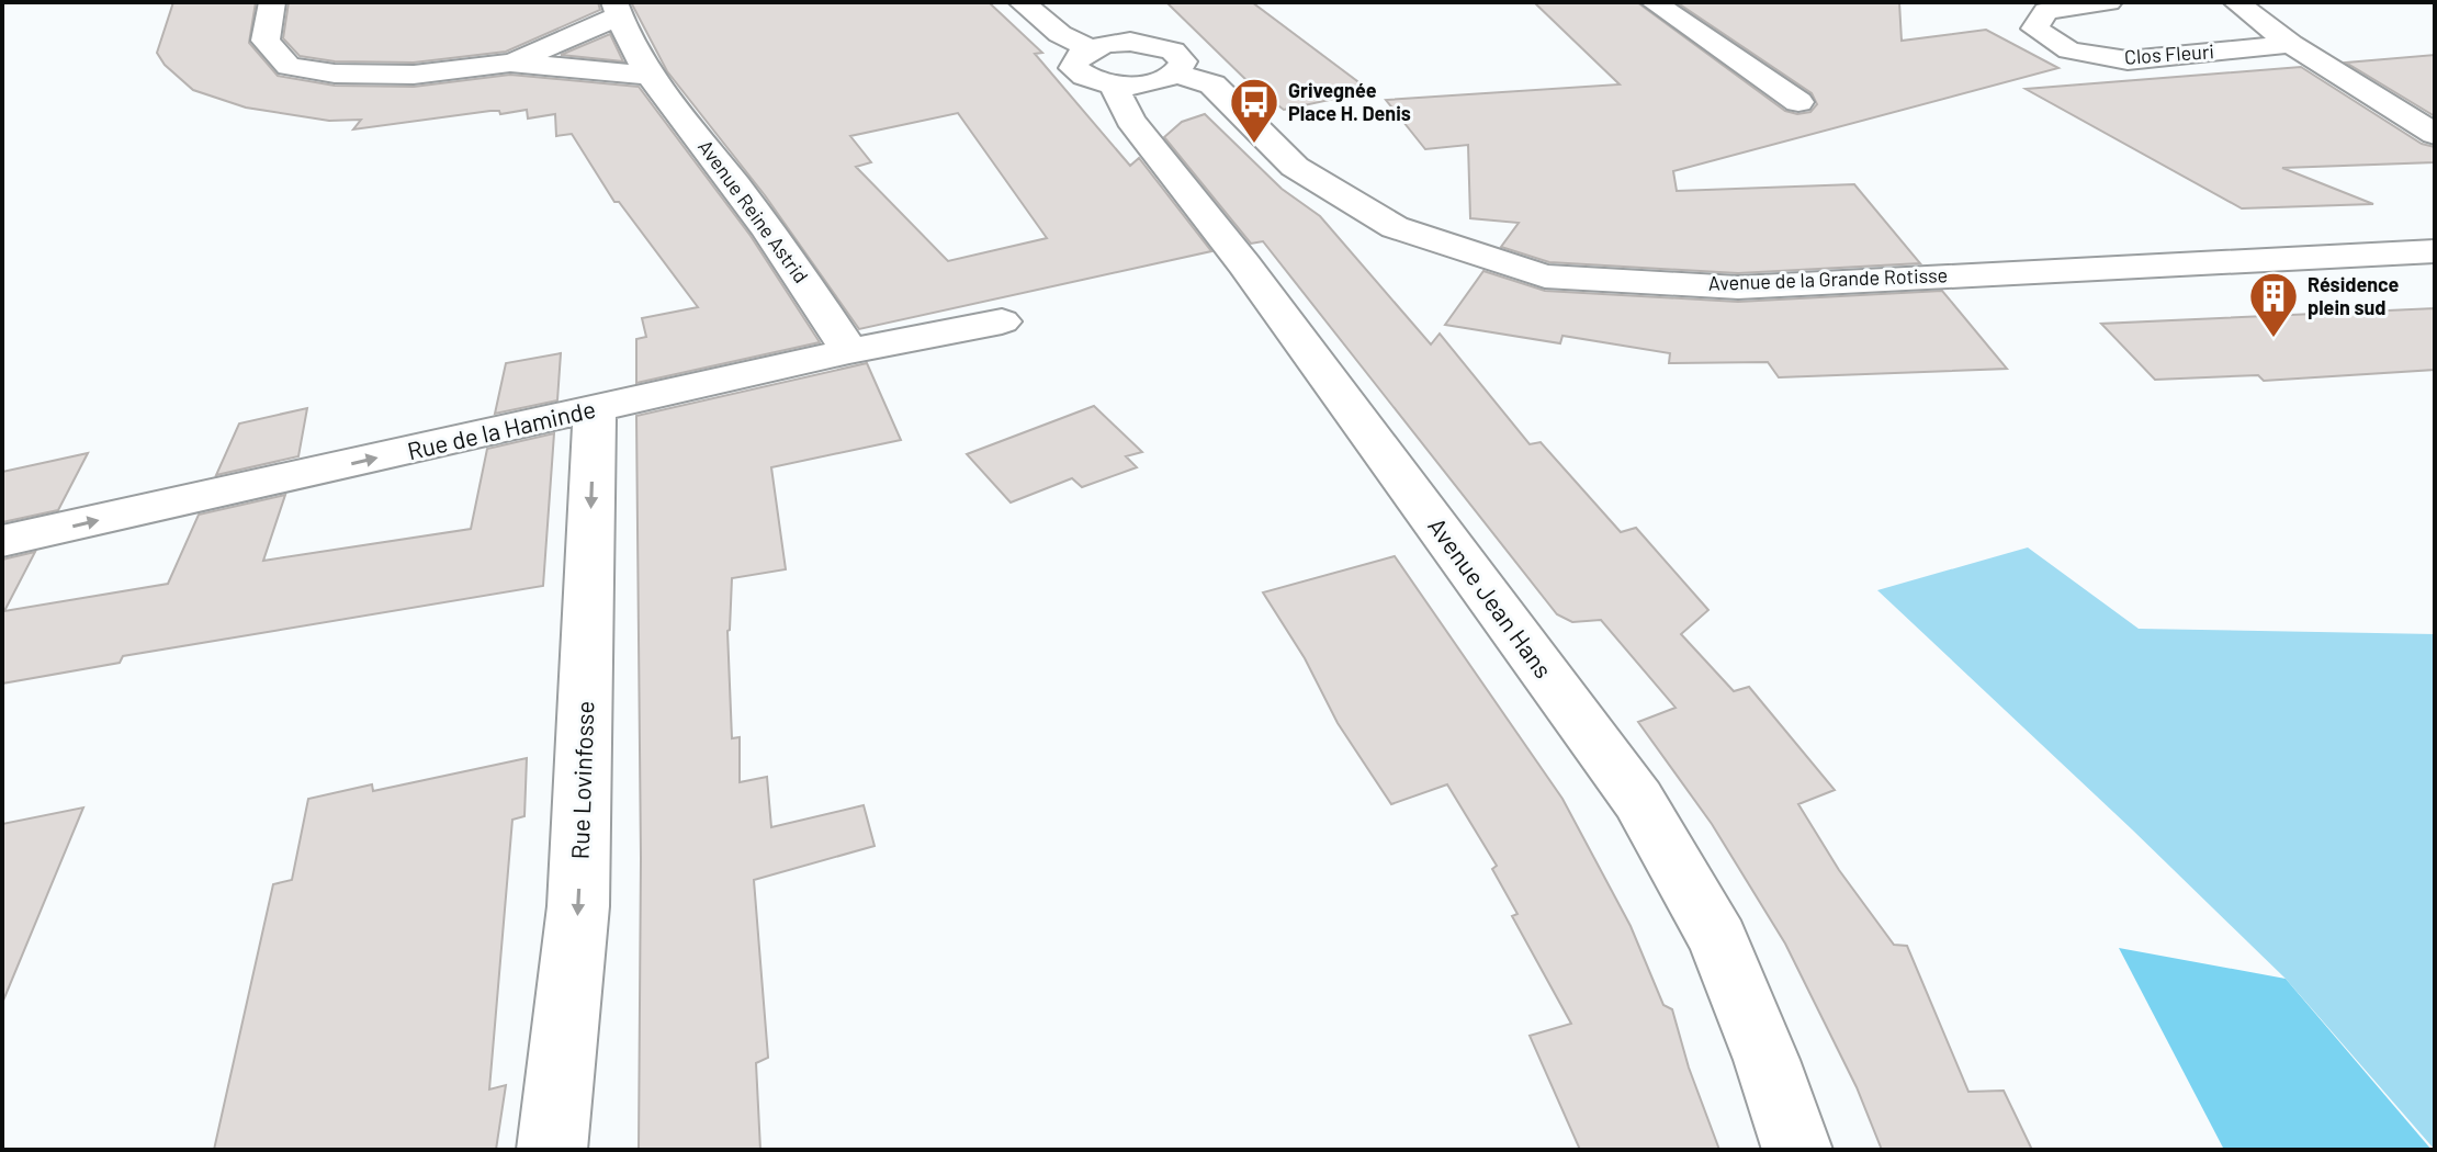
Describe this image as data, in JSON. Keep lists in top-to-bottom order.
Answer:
{
  "streets": {
    "street": [
      "Clos Fleuri",
      "Avenue Reine Astrid",
      "Avenue de la Grande Rotisse",
      "Rue de la Haminde",
      "Avenue Jean Hans",
      "Rue Lovinfosse"
    ]
  },
  "crossings": [
    ["Avenue Reine Astrid", "Rue de la Haminde"],
    ["Rue de la Haminde", "Rue Lovinfosse"]
  ],
  "one_way": ["Rue de la Haminde", "Rue Lovinfosse"],
  "places": {
    "bus stop": ["Grivegnée Place H. Denis"],
    "building": ["Résidence plein sud"]
  }
}
